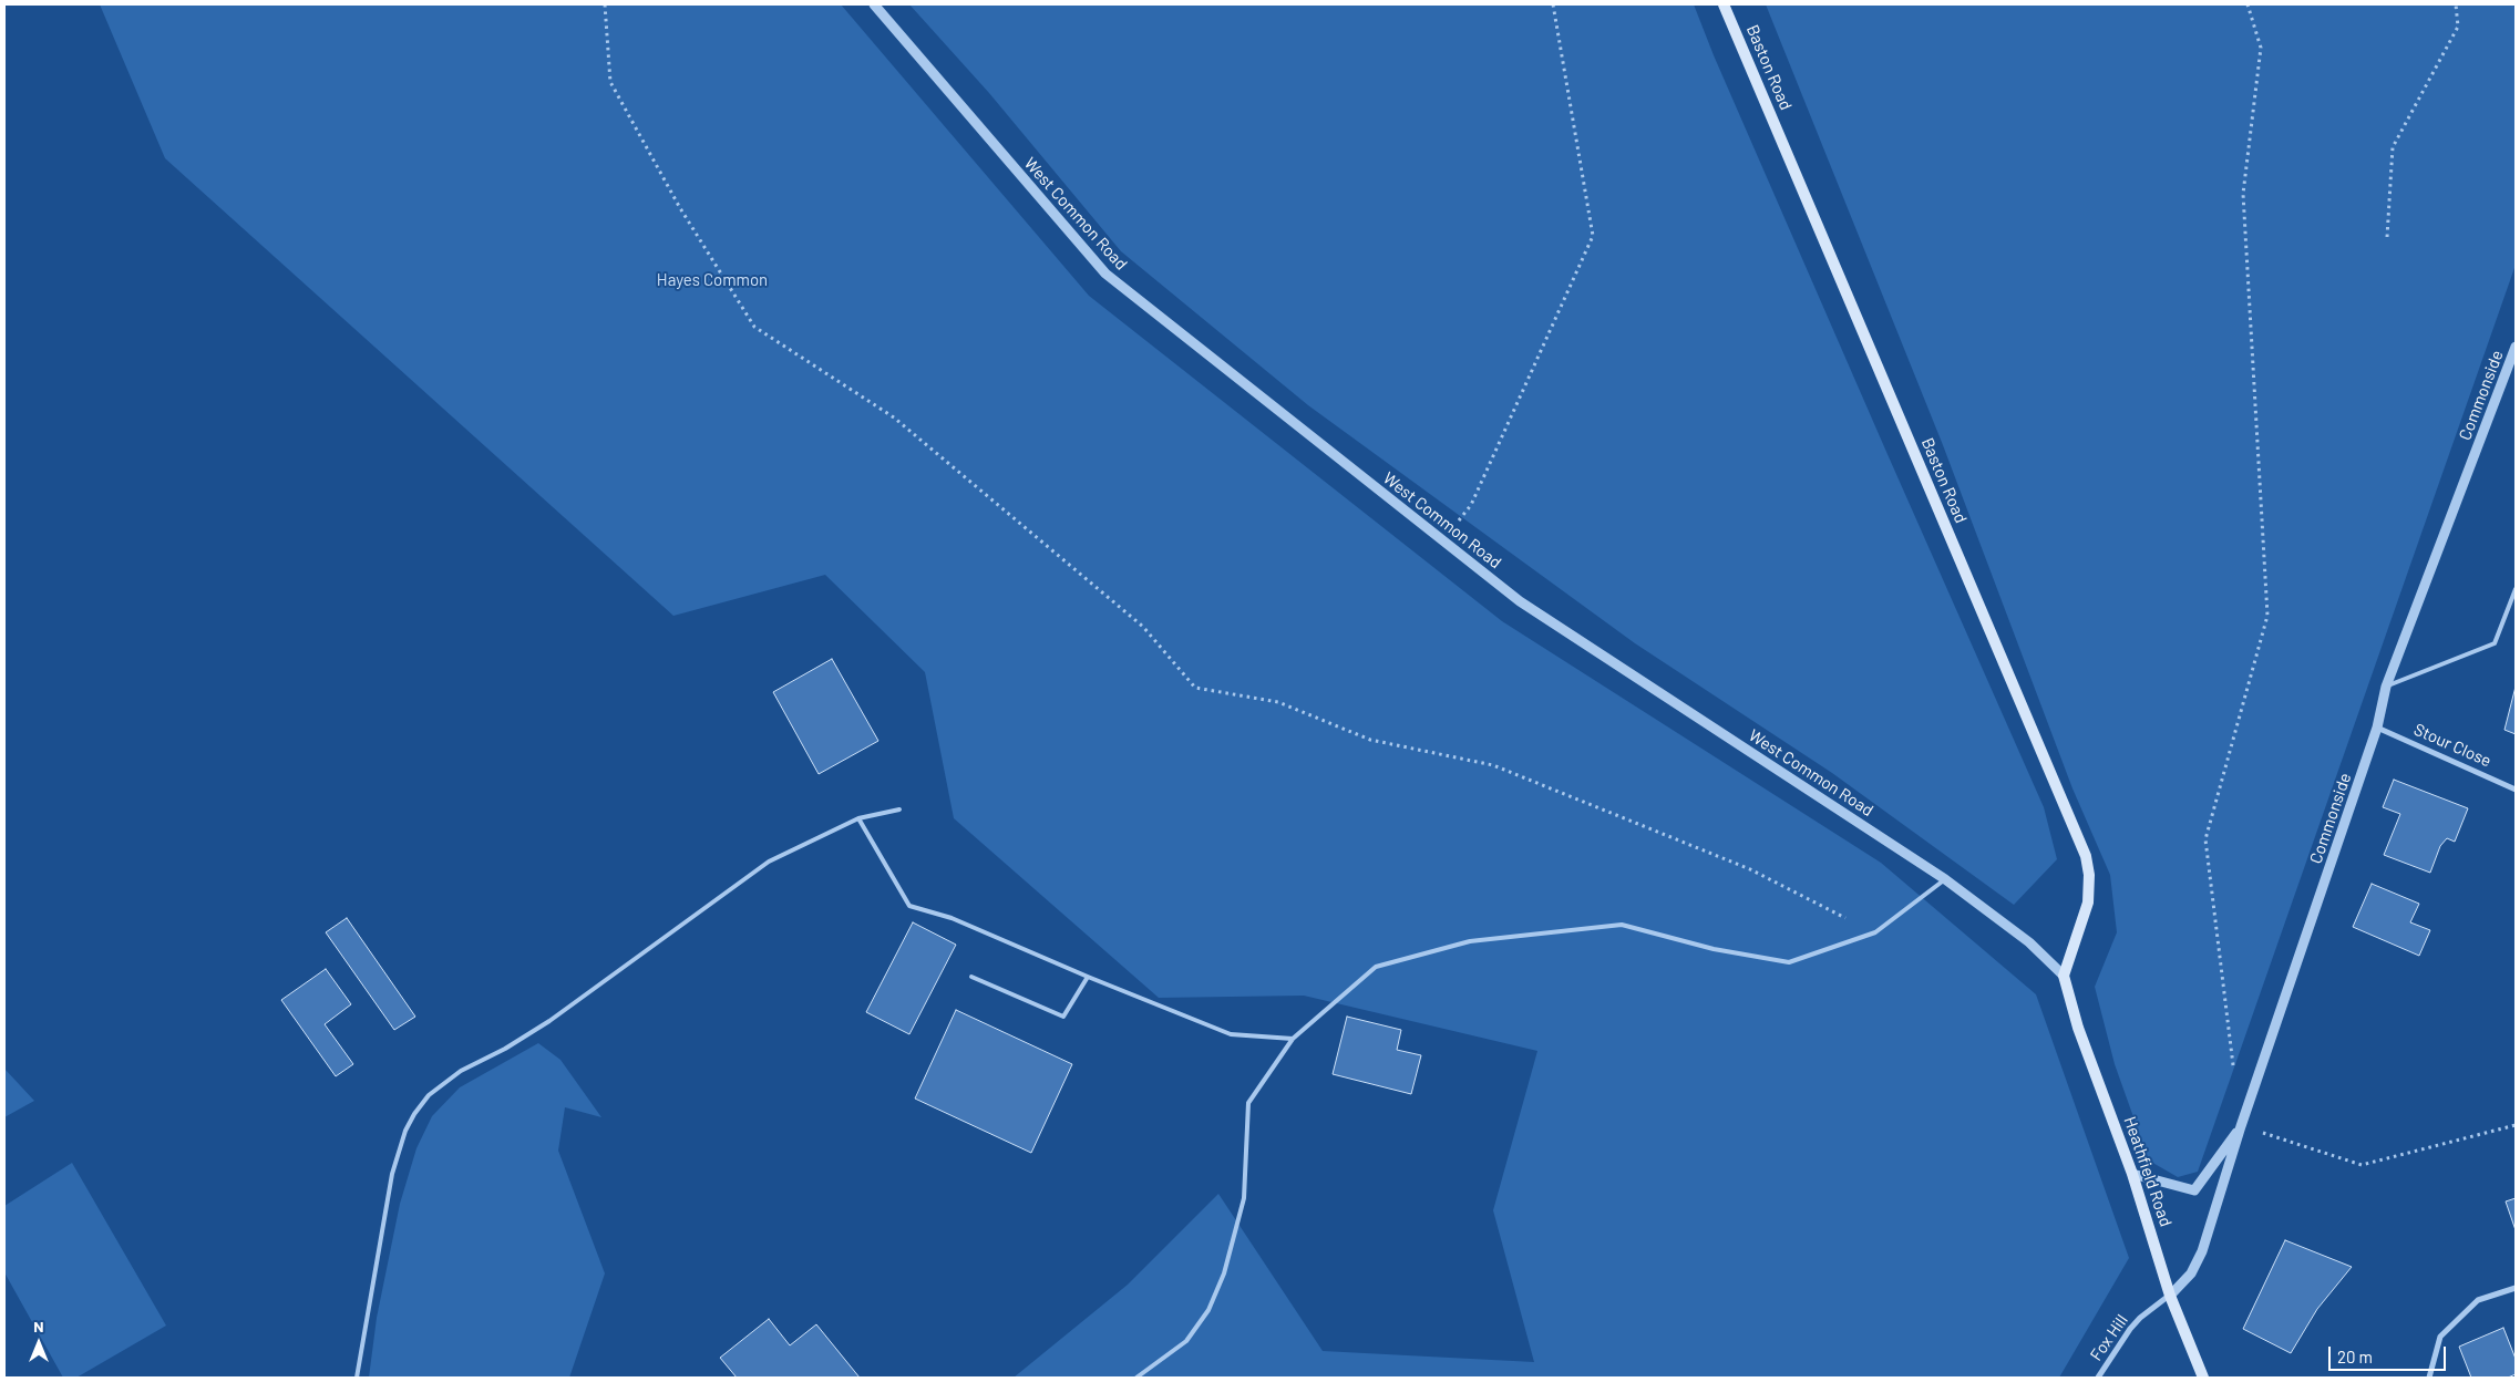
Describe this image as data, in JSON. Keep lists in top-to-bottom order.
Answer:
{
  "streets": {
    "main road": ["Baston Road", "Heathfield Road"],
    "street": [
      "West Common Road",
      "Commonside",
      "Stour Close",
      "Fox Hill"
    ]
  },
  "crossings": [
    ["Baston Road", "West Common Road"],
    ["Baston Road", "Heathfield Road"],
    ["West Common Road", "Heathfield Road"],
    ["Commonside", "Stour Close"],
    ["Commonside", "Heathfield Road"],
    ["Commonside", "Fox Hill"],
    ["Heathfield Road", "Fox Hill"]
  ],
  "parks": ["Hayes Common"],
  "scale_bar": "20 m",
  "north": "top"
}
